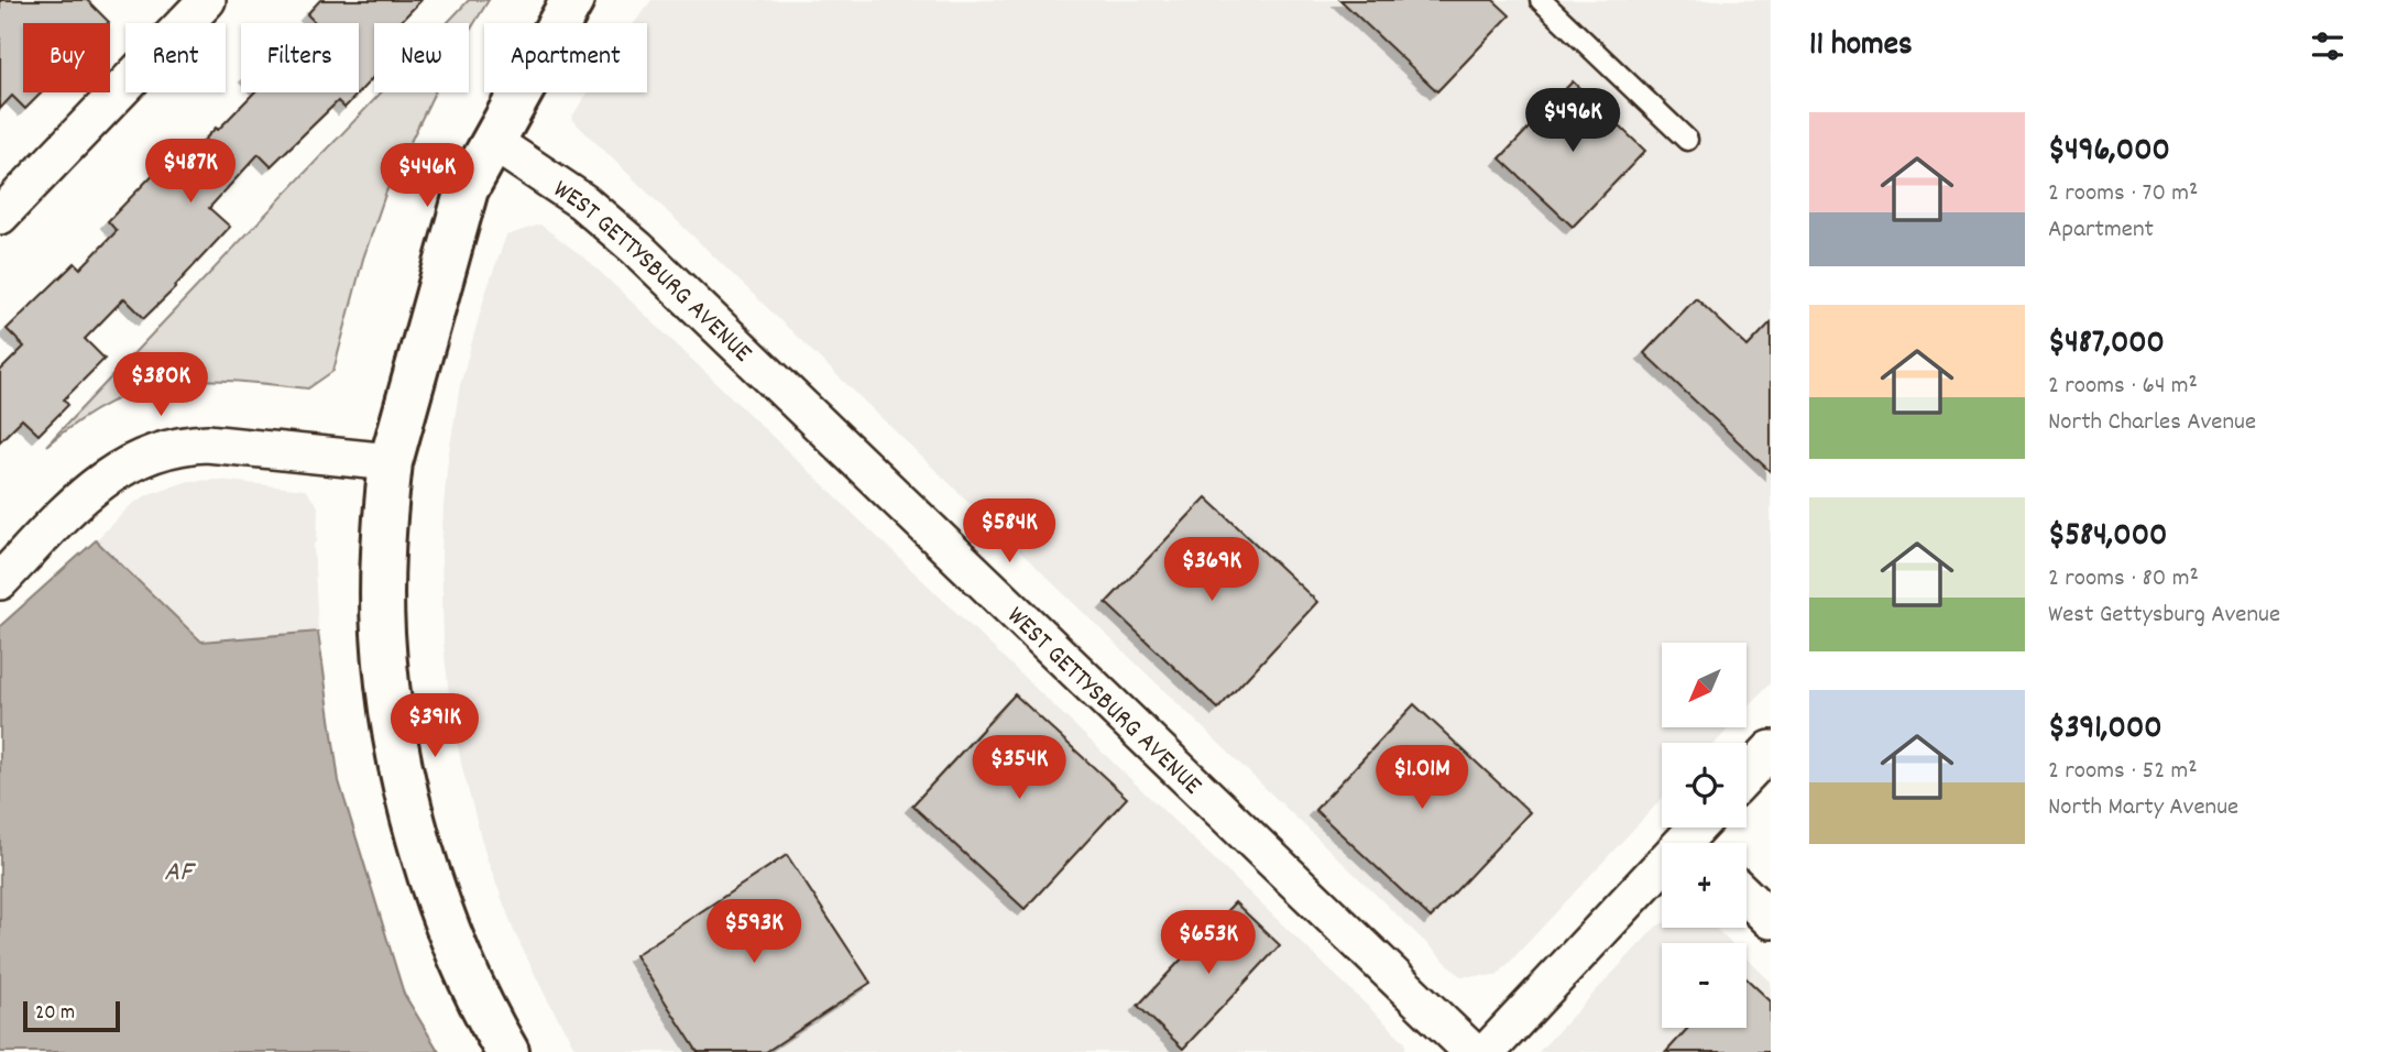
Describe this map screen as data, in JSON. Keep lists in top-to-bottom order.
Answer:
{
  "streets": {
    "street": ["WEST GETTYSBURG AVENUE"]
  },
  "water": ["AF"],
  "scale_bar": "20 m",
  "north": "bottom left",
  "page": {
    "heading": "11 homes",
    "chip": [
      "Buy",
      "Rent",
      "Filters",
      "New",
      "Apartment"
    ],
    "price": [
      "$496K",
      "$487K",
      "$446K",
      "$380K",
      "$584K",
      "$369K",
      "$391K",
      "$354K",
      "$1.01M",
      "$593K",
      "$653K"
    ],
    "list": [
      {
        "name": "$496,000",
        "note": "2 rooms · 70 m² · Apartment"
      },
      {
        "name": "$487,000",
        "note": "2 rooms · 64 m² · North Charles Avenue"
      },
      {
        "name": "$584,000",
        "note": "2 rooms · 80 m² · West Gettysburg Avenue"
      },
      {
        "name": "$391,000",
        "note": "2 rooms · 52 m² · North Marty Avenue"
      }
    ],
    "map_buttons": ["+", "−"],
    "scale": "20 m"
  }
}
